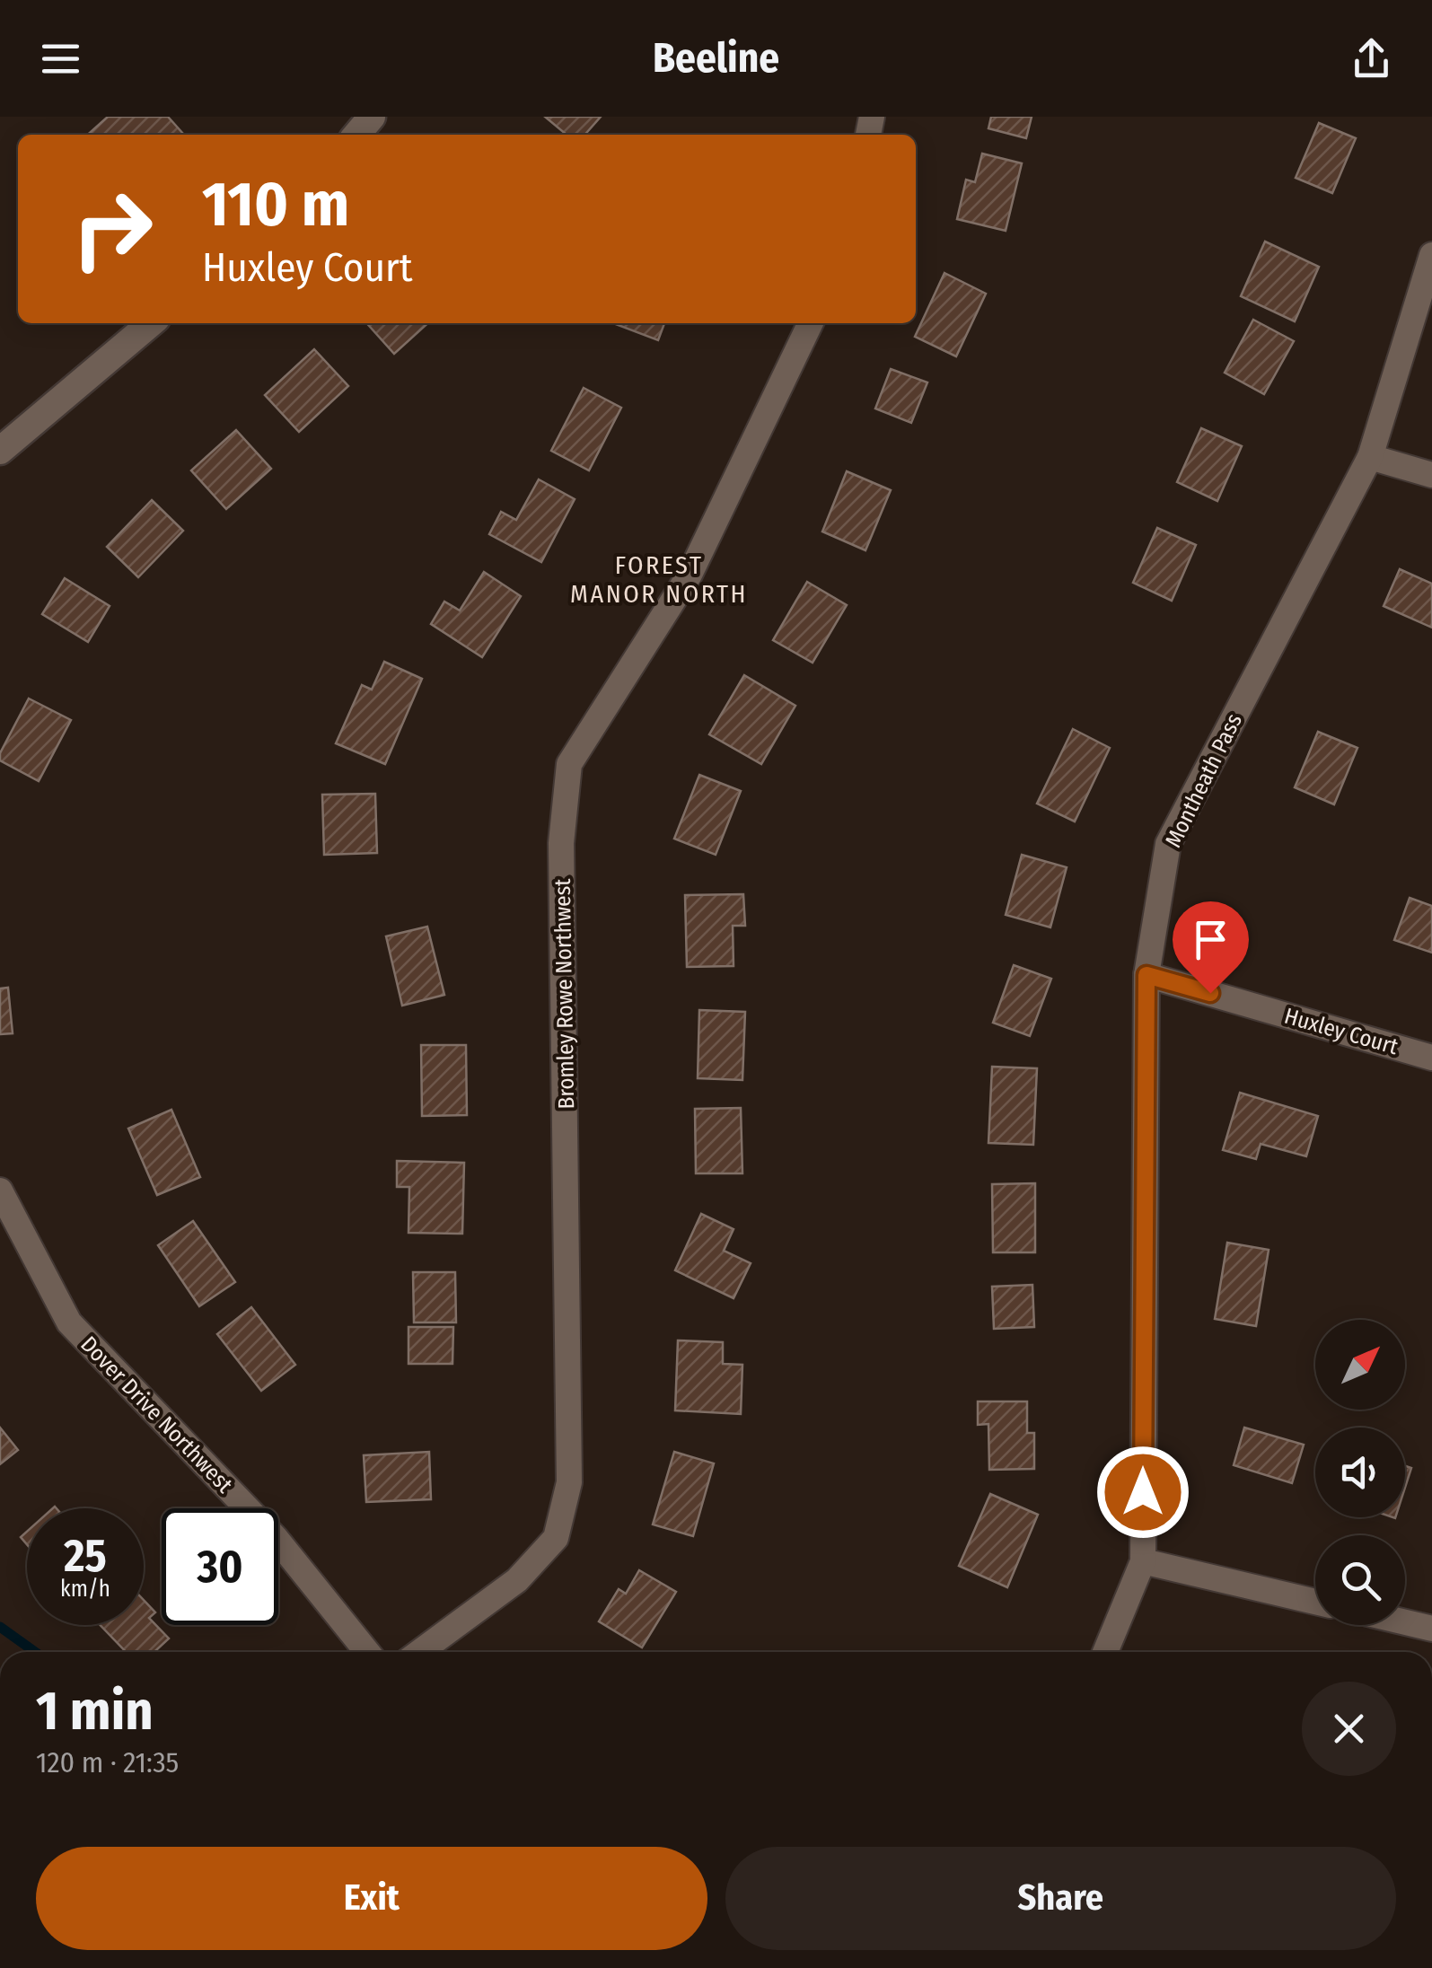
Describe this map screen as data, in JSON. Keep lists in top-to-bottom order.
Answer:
{
  "streets": {
    "street": [
      "Montheath Pass",
      "Bromley Rowe Northwest",
      "Huxley Court",
      "Dover Drive Northwest"
    ]
  },
  "crossings": [
    ["Montheath Pass", "Huxley Court"]
  ],
  "districts": ["FOREST MANOR NORTH"],
  "north": "top right",
  "page": {
    "header": "Beeline",
    "turn": ["110 m", "Huxley Court"],
    "speed": "25 km/h",
    "limit": "30",
    "heading": ["1 min", "120 m · 21:35"],
    "buttons": ["Exit", "Share"]
  }
}
